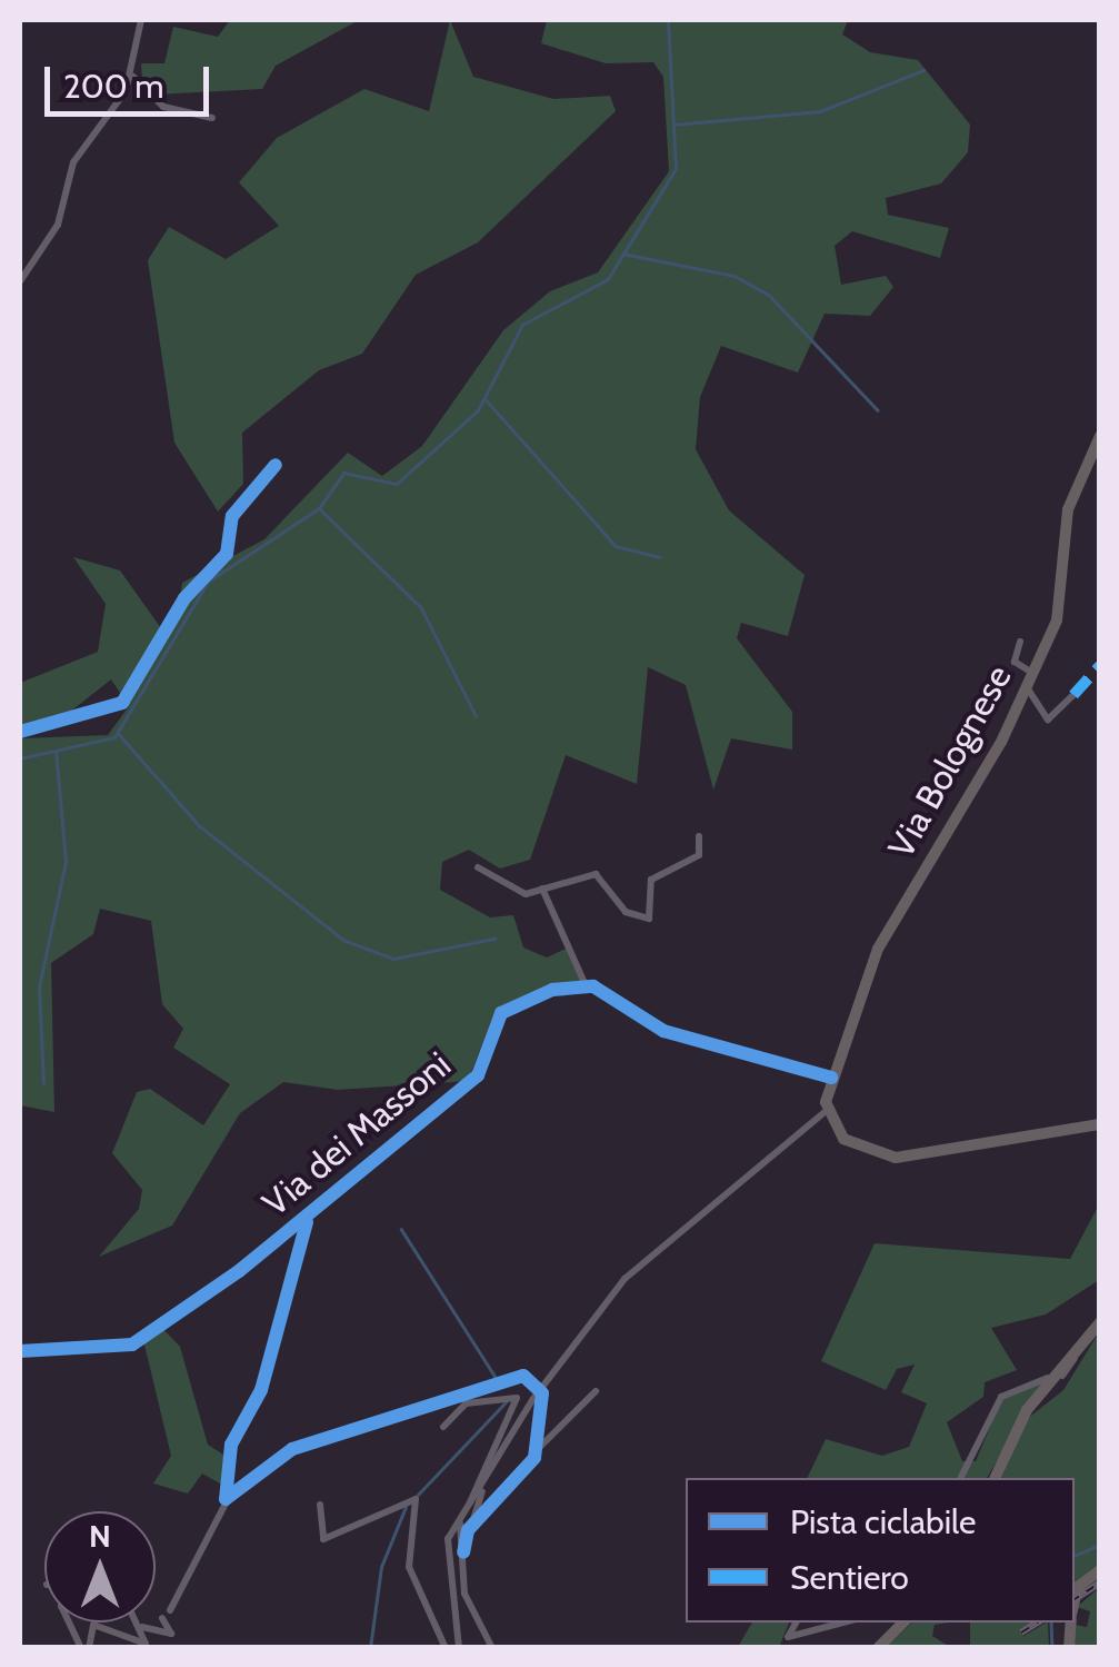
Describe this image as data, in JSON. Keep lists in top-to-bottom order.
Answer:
{
  "streets": {
    "main road": ["Via Bolognese"],
    "street": ["Via dei Massoni"]
  },
  "legend": ["Pista ciclabile", "Sentiero"],
  "scale_bar": "200 m",
  "north": "top"
}
